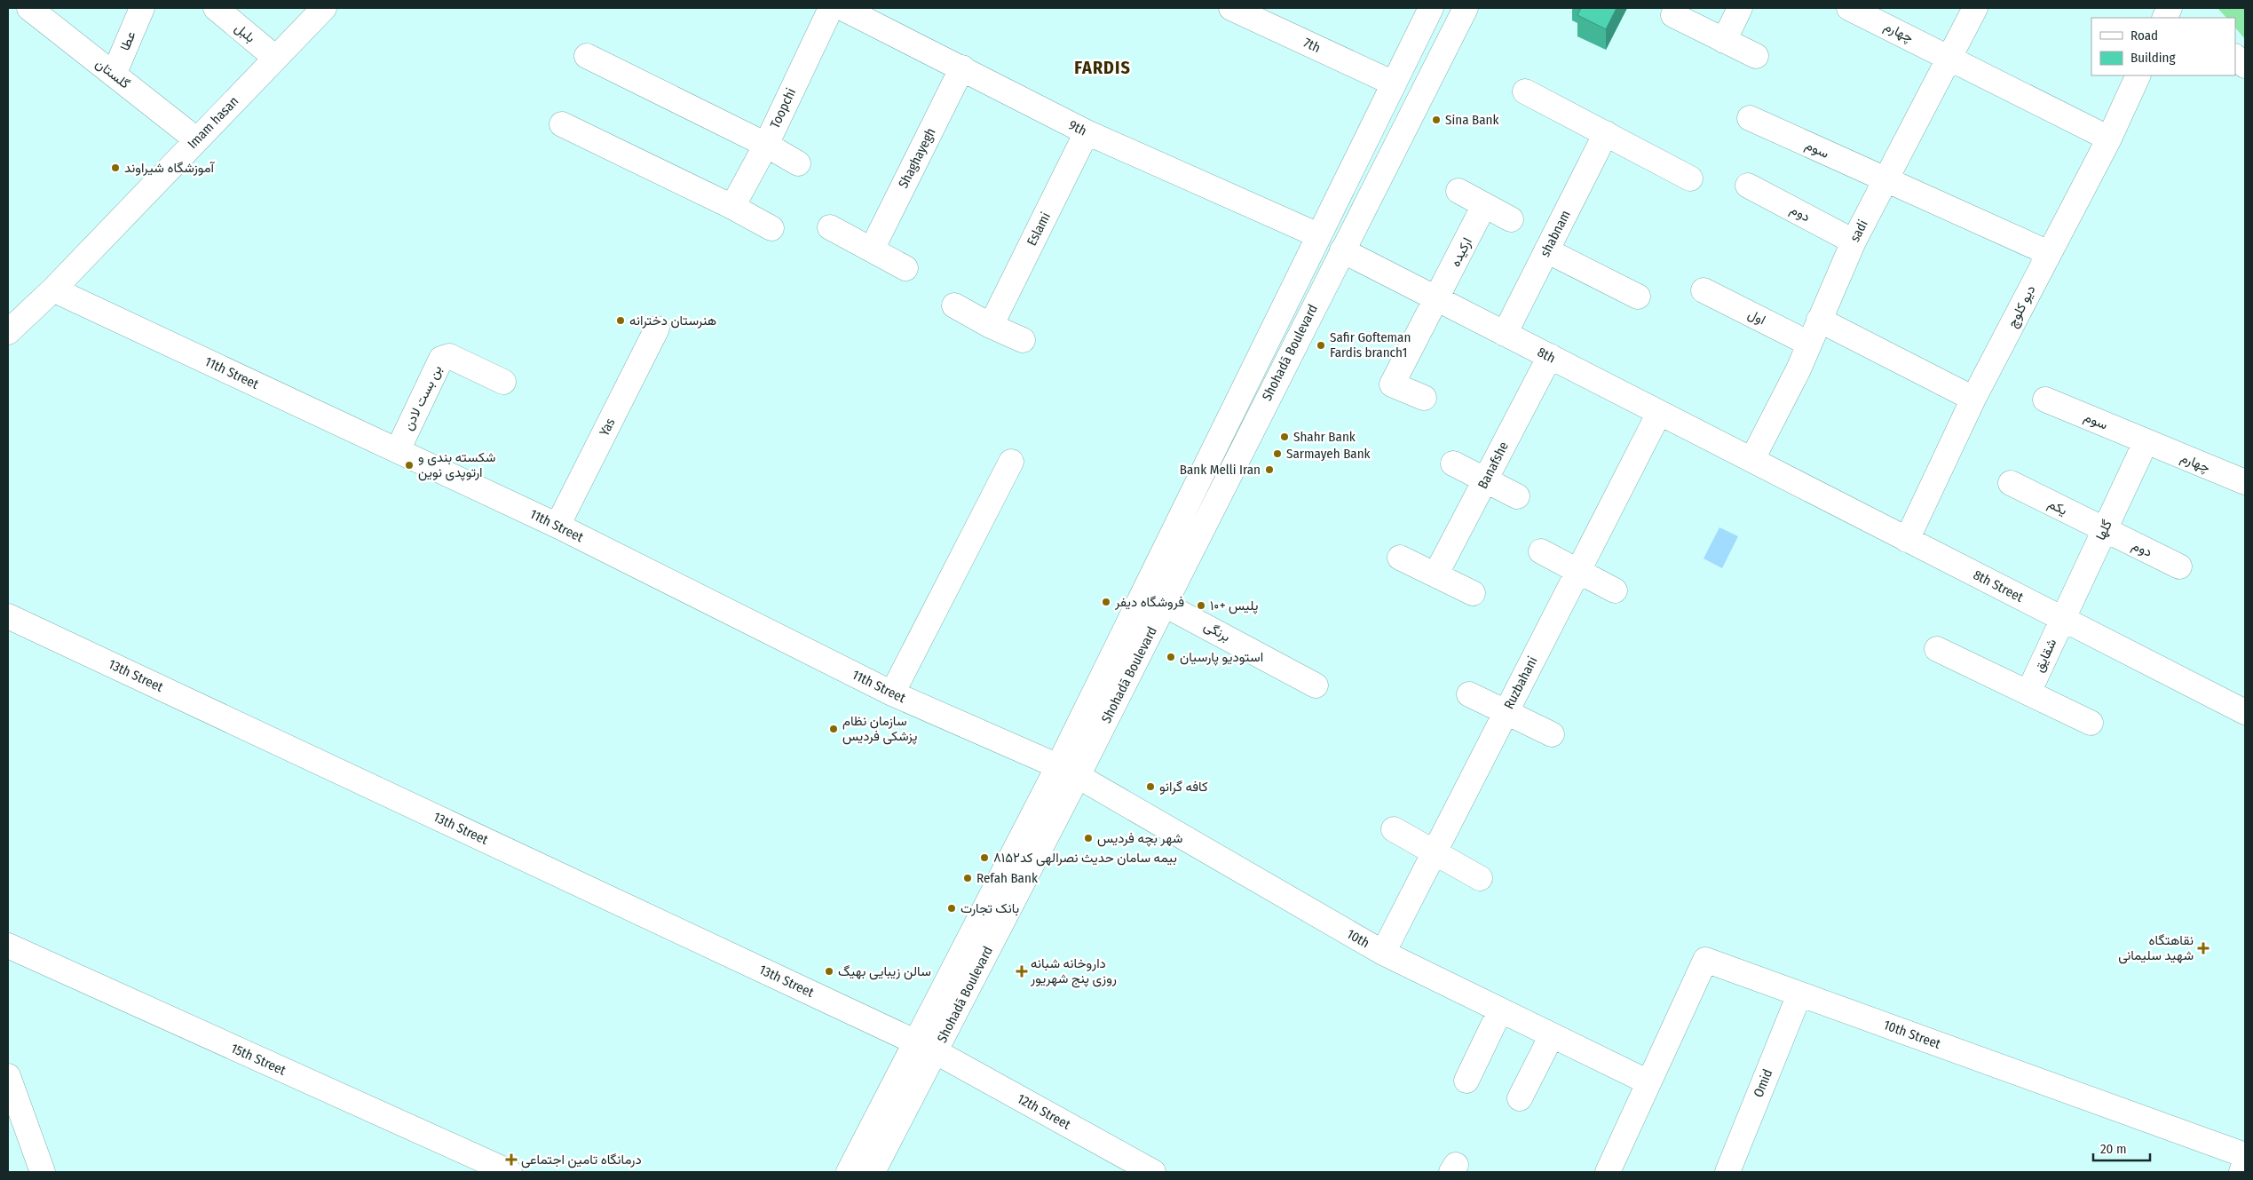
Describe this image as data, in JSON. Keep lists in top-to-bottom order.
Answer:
{
  "streets": {
    "street": [
      "چهارم",
      "بلبل",
      "عطا",
      "7th",
      "گلستان",
      "Toopchi",
      "Imam hasan",
      "9th",
      "سوم",
      "Shaghayegh",
      "دوم",
      "Eslami",
      "sadi",
      "shabnam",
      "ارکیده",
      "دیو کلوچ",
      "اول",
      "Shohadā Boulevard",
      "8th",
      "11th Street",
      "بن بست لادن",
      "Yas",
      "Banafshe",
      "یکم",
      "گلها",
      "8th Street",
      "برنگی",
      "شقایق",
      "13th Street",
      "Ruzbahani",
      "10th",
      "10th Street",
      "15th Street",
      "Omid",
      "12th Street"
    ]
  },
  "crossings": [
    ["چهارم", "سوم"],
    ["چهارم", "sadi"],
    ["چهارم", "دیو کلوچ"],
    ["چهارم", "گلها"],
    ["بلبل", "Imam hasan"],
    ["عطا", "گلستان"],
    ["7th", "Shohadā Boulevard"],
    ["گلستان", "Imam hasan"],
    ["Imam hasan", "11th Street"],
    ["9th", "Shaghayegh"],
    ["9th", "Eslami"],
    ["9th", "Shohadā Boulevard"],
    ["سوم", "sadi"],
    ["سوم", "دیو کلوچ"],
    ["سوم", "گلها"],
    ["دوم", "sadi"],
    ["دوم", "یکم"],
    ["دوم", "گلها"],
    ["sadi", "اول"],
    ["sadi", "8th"],
    ["sadi", "8th Street"],
    ["shabnam", "8th"],
    ["ارکیده", "8th"],
    ["دیو کلوچ", "8th Street"],
    ["Shohadā Boulevard", "8th"],
    ["Shohadā Boulevard", "11th Street"],
    ["Shohadā Boulevard", "برنگی"],
    ["Shohadā Boulevard", "13th Street"],
    ["Shohadā Boulevard", "10th"],
    ["Shohadā Boulevard", "12th Street"],
    ["8th", "Banafshe"],
    ["8th", "8th Street"],
    ["8th", "Ruzbahani"],
    ["11th Street", "بن بست لادن"],
    ["11th Street", "Yas"],
    ["11th Street", "10th"],
    ["یکم", "گلها"],
    ["گلها", "8th Street"],
    ["گلها", "شقایق"],
    ["8th Street", "شقایق"],
    ["13th Street", "12th Street"],
    ["Ruzbahani", "10th"],
    ["10th", "10th Street"],
    ["10th Street", "Omid"]
  ],
  "districts": ["FARDIS"],
  "places": {
    "other": [
      "Sina Bank",
      "آموزشگاه شیراوند",
      "هنرستان دخترانه",
      "Safir Gofteman Fardis branch1",
      "Shahr Bank",
      "Sarmayeh Bank",
      "شکسته بندی و ارتوپدی نوین",
      "Bank Melli Iran",
      "فروشگاه دیفر",
      "پلیس +۱۰",
      "استودیو پارسیان",
      "سازمان نظام پزشکی فردیس",
      "کافه گرانو",
      "شهر بچه فردیس",
      "بیمه سامان حدیث نصرالهی کد۸۱۵۲",
      "Refah Bank",
      "بانک تجارت",
      "سالن زیبایی بهیگ"
    ],
    "health": ["نقاهتگاه شهید سلیمانی", "داروخانه شبانه روزی پنج شهریور", "درمانگاه تامین اجتماعى"]
  },
  "legend": ["Road", "Building"],
  "scale_bar": "20 m"
}
